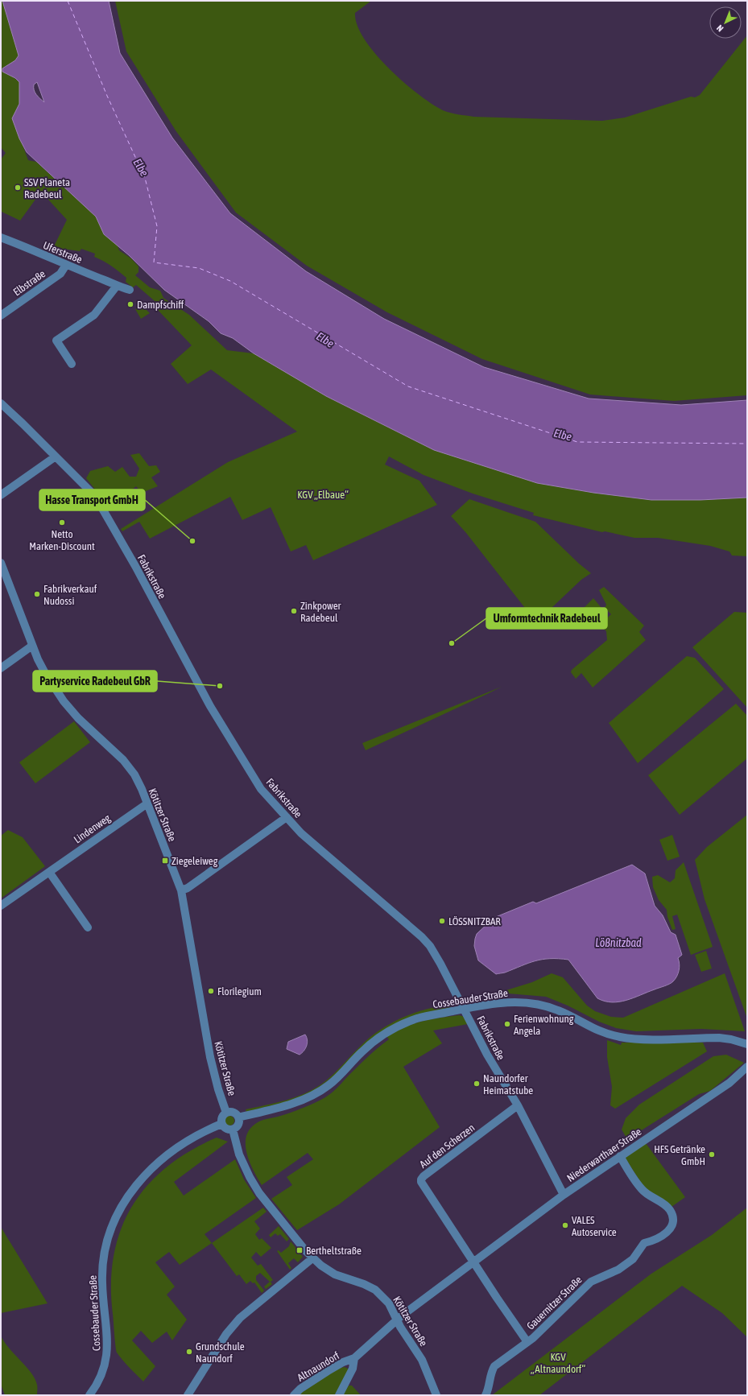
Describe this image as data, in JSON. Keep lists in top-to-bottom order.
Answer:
{
  "streets": {
    "street": [
      "Uferstraße",
      "Elbstraße",
      "Fabrikstraße",
      "Kötitzer Straße",
      "Lindenweg",
      "Cossebauder Straße",
      "Auf den Scherzen",
      "Niederwarthaer Straße",
      "Gauernitzer Straße",
      "Altnaundorf"
    ]
  },
  "crossings": [
    ["Uferstraße", "Elbstraße"],
    ["Fabrikstraße", "Cossebauder Straße"],
    ["Fabrikstraße", "Auf den Scherzen"],
    ["Fabrikstraße", "Niederwarthaer Straße"],
    ["Kötitzer Straße", "Lindenweg"],
    ["Kötitzer Straße", "Cossebauder Straße"],
    ["Kötitzer Straße", "Niederwarthaer Straße"],
    ["Kötitzer Straße", "Altnaundorf"],
    ["Auf den Scherzen", "Niederwarthaer Straße"],
    ["Niederwarthaer Straße", "Gauernitzer Straße"],
    ["Niederwarthaer Straße", "Altnaundorf"]
  ],
  "water": ["Elbe", "Lößnitzbad"],
  "parks": ["KGV „Elbaue“", "KGV „Altnaundorf“"],
  "places": {
    "other": [
      "SSV Planeta Radebeul",
      "Dampfschiff",
      "Netto Marken-Discount",
      "Hasse Transport GmbH",
      "Fabrikverkauf Nudossi",
      "Zinkpower Radebeul",
      "Umformtechnik Radebeul",
      "Partyservice Radebeul GbR",
      "LÖSSNITZBAR",
      "Florilegium",
      "Ferienwohnung Angela",
      "Naundorfer Heimatstube",
      "HFS Getränke GmbH",
      "VALES Autoservice",
      "Grundschule Naundorf"
    ],
    "transit": ["Ziegeleiweg", "Bertheltstraße"]
  },
  "north": "bottom left"
}
